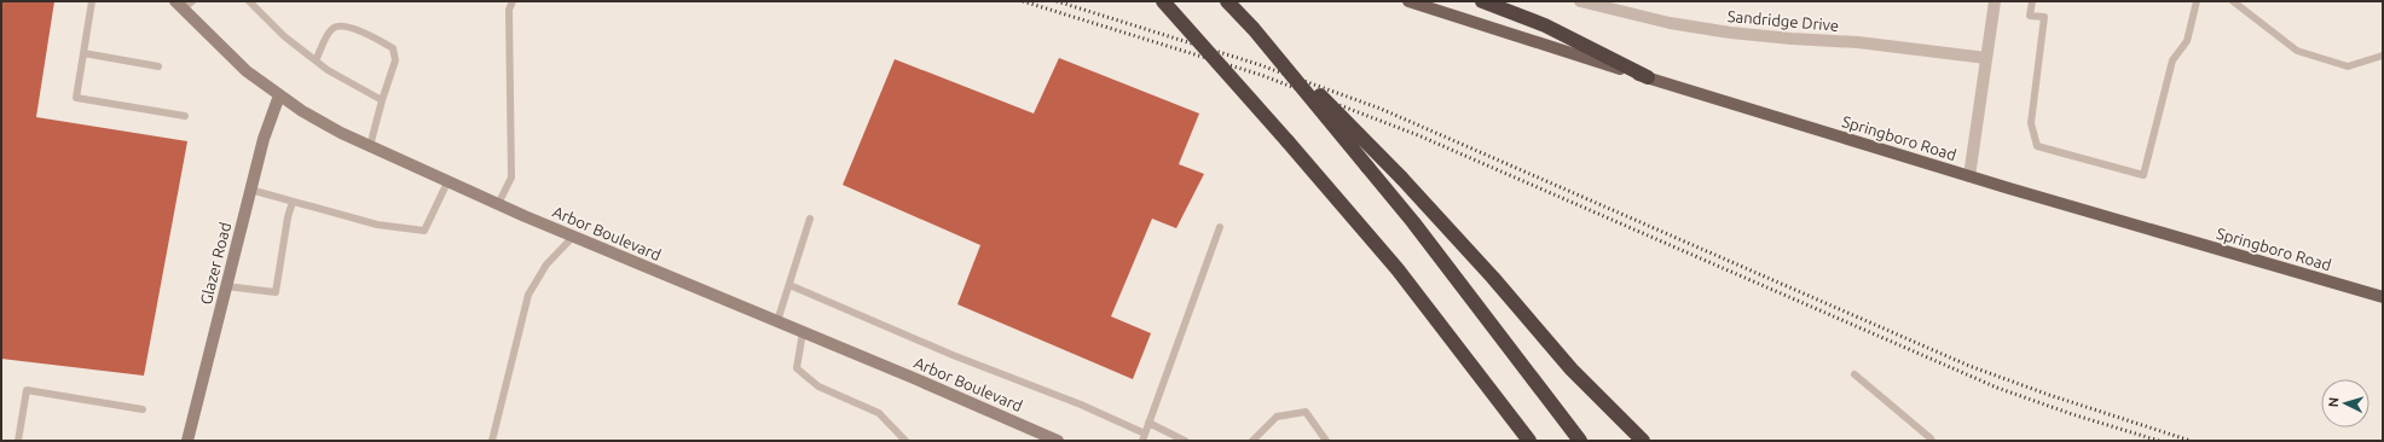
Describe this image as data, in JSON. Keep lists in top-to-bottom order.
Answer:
{
  "streets": {
    "main road": ["Springboro Road"],
    "street": ["Sandridge Drive", "Arbor Boulevard", "Glazer Road"]
  },
  "crossings": [
    ["Arbor Boulevard", "Glazer Road"]
  ],
  "north": "left"
}
